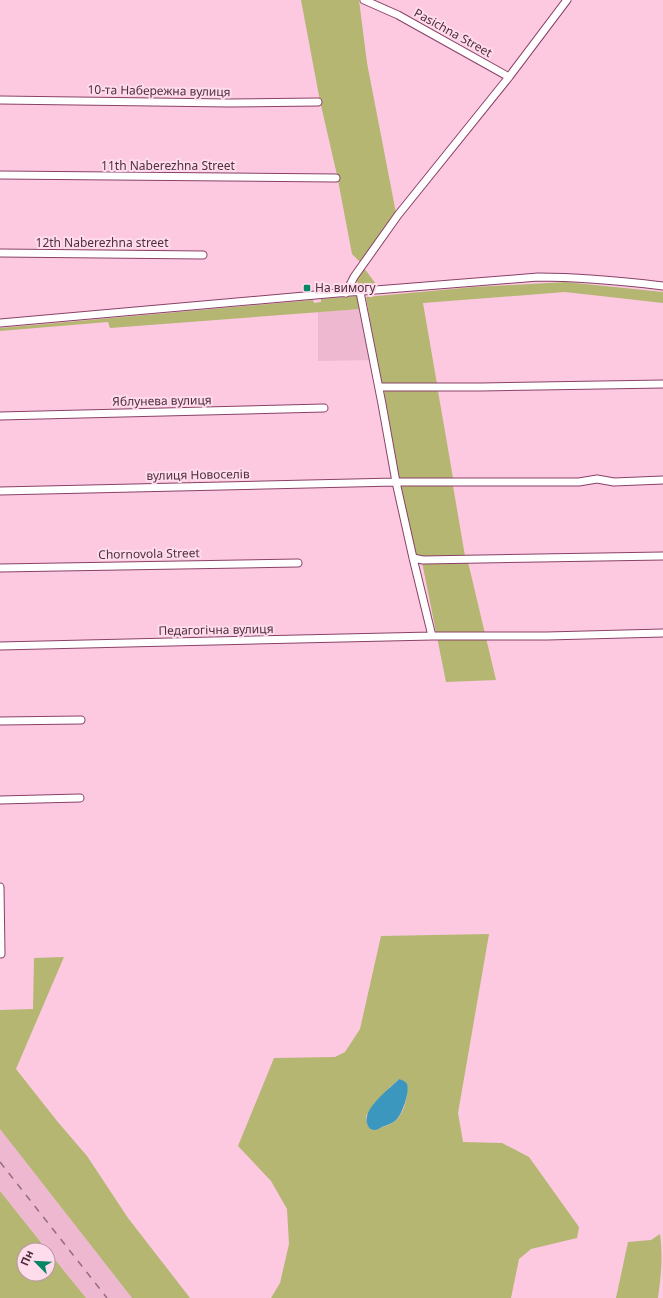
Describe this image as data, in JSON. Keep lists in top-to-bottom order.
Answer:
{
  "streets": {
    "street": [
      "Pasichna Street",
      "10-та Набережна вулиця",
      "11th Naberezhna Street",
      "12th Naberezhna street",
      "Яблунева вулиця",
      "вулиця Новоселів",
      "Chornovola Street",
      "Педагогічна вулиця"
    ]
  },
  "places": {
    "transit": ["На вимогу"]
  },
  "north": "top left"
}
